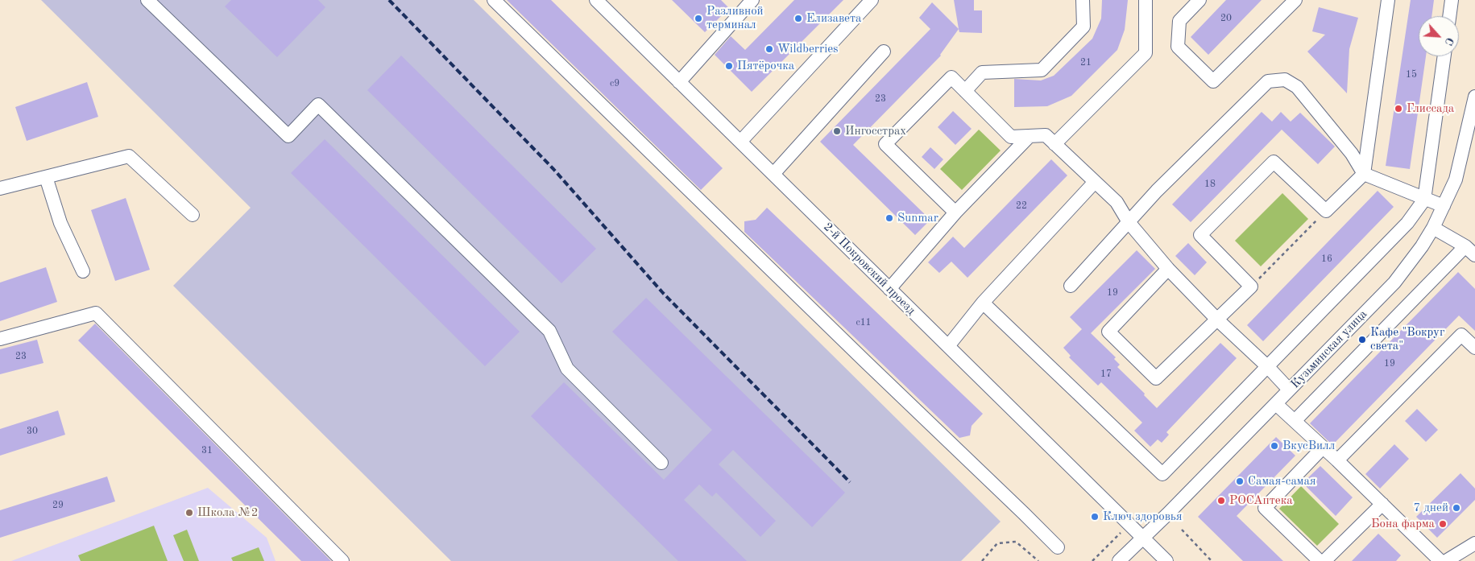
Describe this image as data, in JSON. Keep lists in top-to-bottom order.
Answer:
{
  "streets": {
    "street": ["2-й Покровский проезд", "Кузьминская улица"]
  },
  "crossings": [
    ["2-й Покровский проезд", "Кузьминская улица"]
  ],
  "places": [
    "Разливной терминал",
    "Елизавета",
    "Wildberries",
    "Пятёрочка",
    "Глиссада",
    "Ингосстрах",
    "Sunmar",
    "Кафе \"Вокруг света\"",
    "ВкусВилл",
    "Самая-самая",
    "РОСАптека",
    "7 дней",
    "Школа №2",
    "Ключ здоровья",
    "Бона фарма"
  ],
  "house_numbers": [
    "20",
    "21",
    "15",
    "с9",
    "23",
    "18",
    "22",
    "16",
    "19",
    "с11",
    "23",
    "19",
    "17",
    "30",
    "31",
    "29"
  ],
  "north": "bottom right"
}
